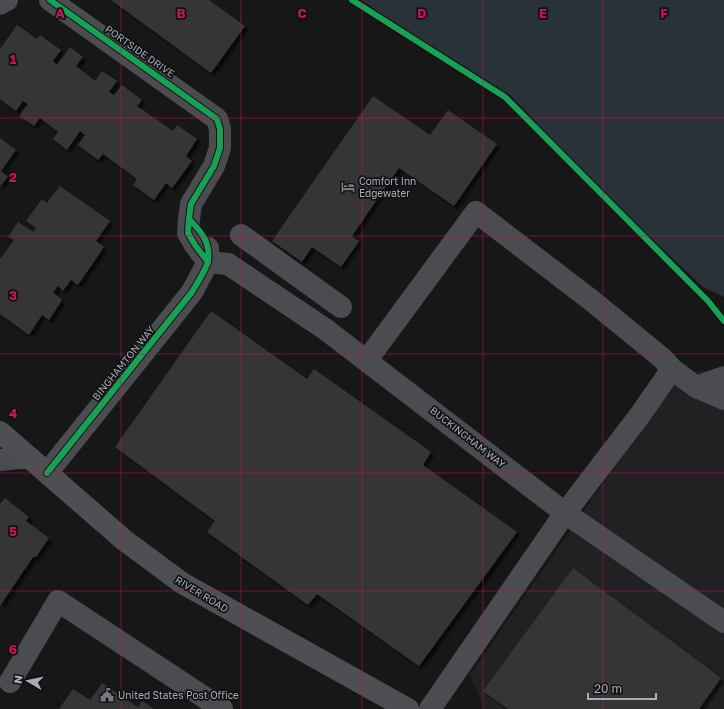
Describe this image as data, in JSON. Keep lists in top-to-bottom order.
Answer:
{
  "streets": {
    "main road": ["RIVER ROAD"],
    "street": ["PORTSIDE DRIVE", "BINGHAMTON WAY", "BUCKINGHAM WAY"]
  },
  "crossings": [
    ["PORTSIDE DRIVE", "BINGHAMTON WAY"],
    ["PORTSIDE DRIVE", "BUCKINGHAM WAY"],
    ["BINGHAMTON WAY", "BUCKINGHAM WAY"],
    ["BINGHAMTON WAY", "RIVER ROAD"]
  ],
  "places": {
    "hotel": ["Comfort Inn Edgewater"],
    "public building": ["United States Post Office"]
  },
  "scale_bar": "20 m",
  "north": "left",
  "grid": {
    "columns": [
      "A",
      "B",
      "C",
      "D",
      "E",
      "F"
    ],
    "rows": [
      "1",
      "2",
      "3",
      "4",
      "5",
      "6"
    ]
  }
}
